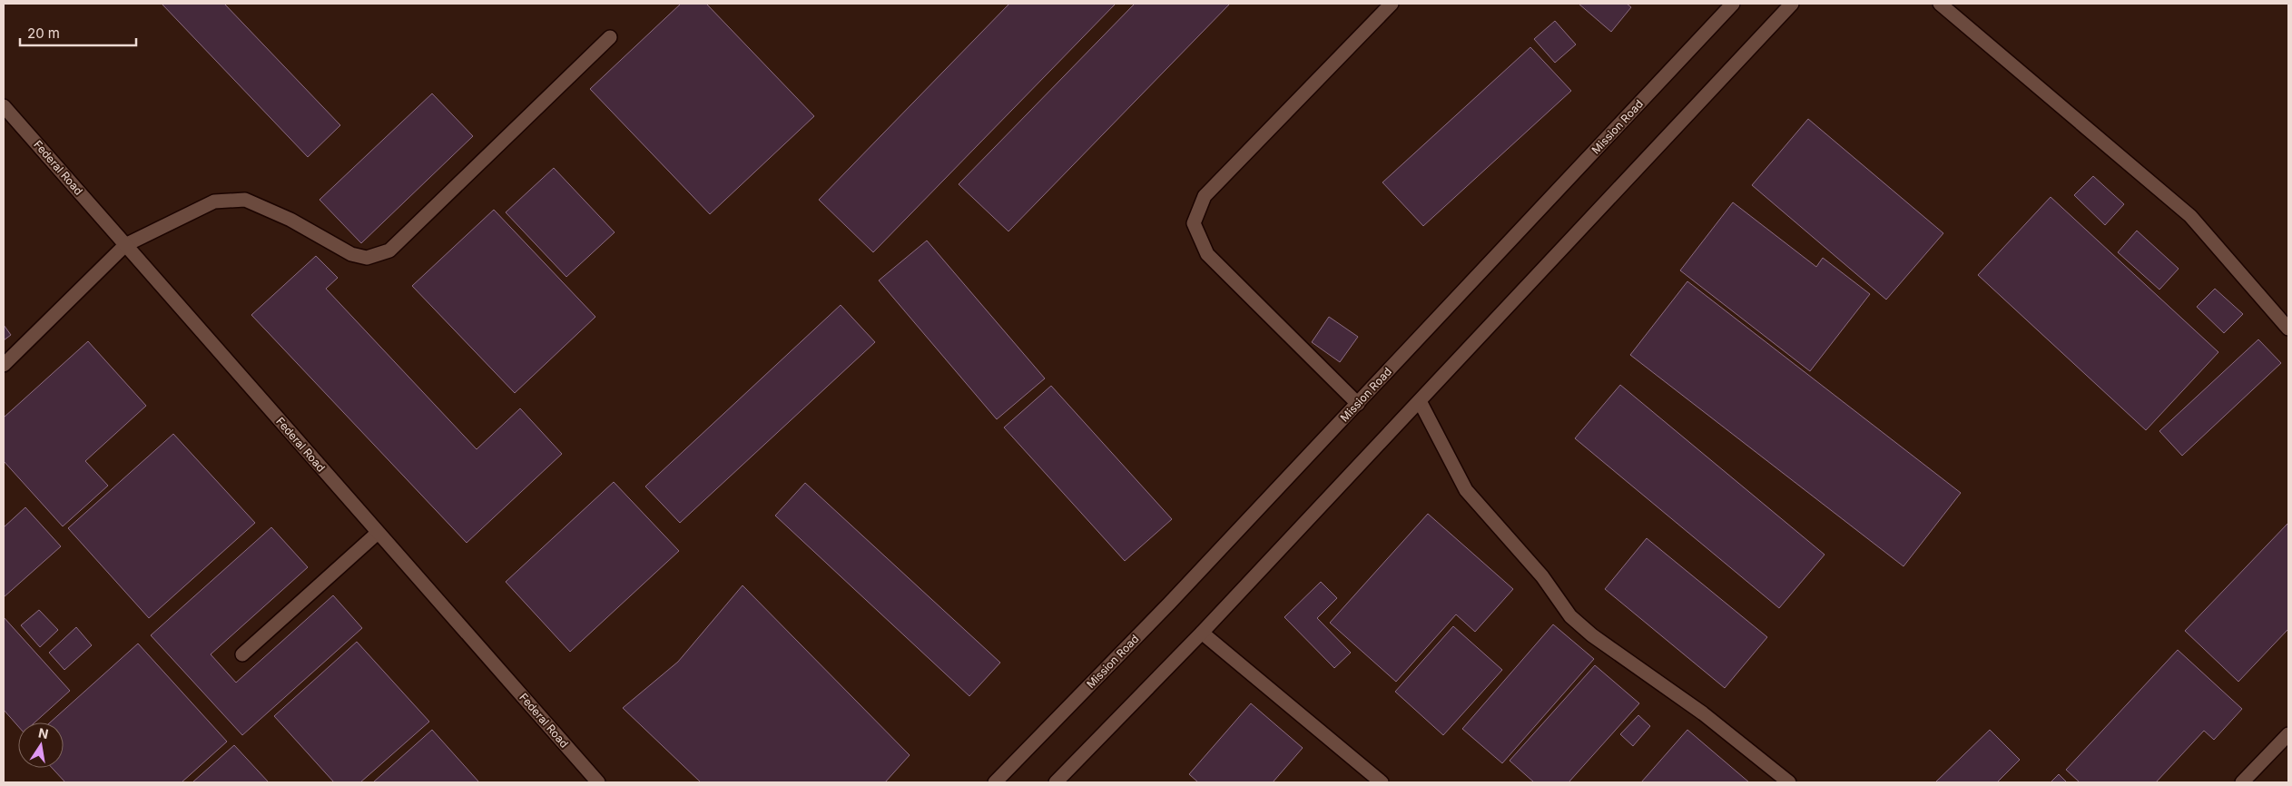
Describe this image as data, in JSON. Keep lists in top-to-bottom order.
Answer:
{
  "streets": {
    "street": ["Mission Road", "Federal Road"]
  },
  "scale_bar": "20 m",
  "north": "top"
}
